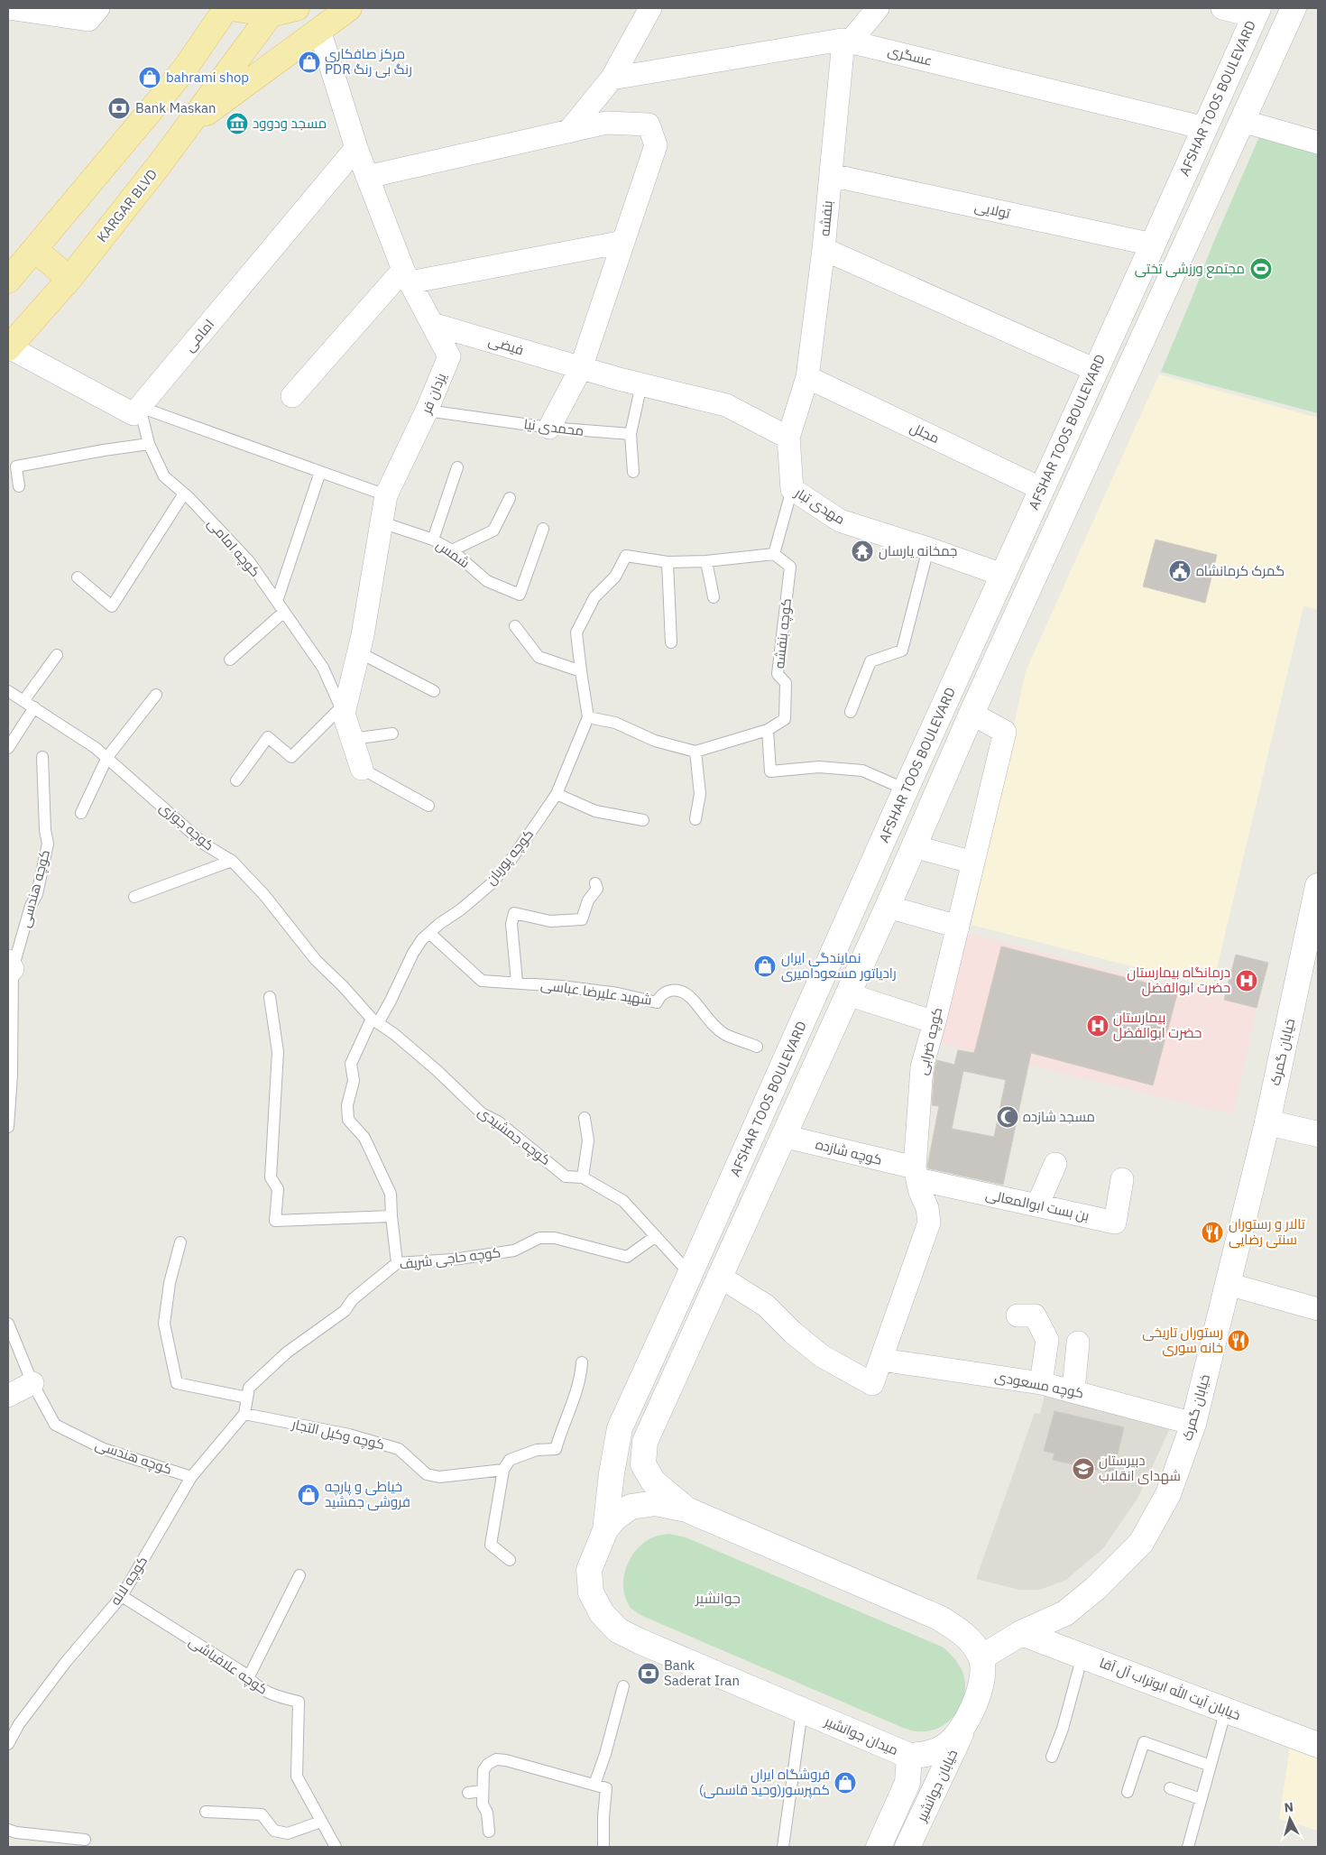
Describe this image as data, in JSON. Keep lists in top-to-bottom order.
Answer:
{
  "streets": {
    "main road": [
      "AFSHAR TOOS BOULEVARD",
      "KARGAR BLVD",
      "خیابان گمرک",
      "خیابان آیت الله ابوتراب آل آقا",
      "میدان جوانشیر",
      "خیابان جوانشیر"
    ],
    "street": [
      "عسگری",
      "تولایی",
      "بنفشه",
      "امامی",
      "فیضی",
      "یزدان فر",
      "مجلل",
      "مهدی تبار",
      "کوچه ضرابی",
      "کوچه شازده",
      "بن بست ابوالمعالی",
      "کوچه مسعودی"
    ],
    "lane": [
      "محمدی نیا",
      "کوچه امامی",
      "شمس",
      "کوچه بنفشه",
      "کوچه جوزی",
      "کوچه پوریان",
      "کوچه هندسی",
      "شهید علیرضا عباسی",
      "کوچه جمشیدی",
      "کوچه حاجی شریف",
      "کوچه وکیل التجار",
      "کوچه لاله",
      "کوچه علافباشی"
    ]
  },
  "crossings": [
    ["عسگری", "AFSHAR TOOS BOULEVARD"],
    ["عسگری", "بنفشه"],
    ["AFSHAR TOOS BOULEVARD", "تولایی"],
    ["AFSHAR TOOS BOULEVARD", "مجلل"],
    ["AFSHAR TOOS BOULEVARD", "مهدی تبار"],
    ["AFSHAR TOOS BOULEVARD", "کوچه ضرابی"],
    ["AFSHAR TOOS BOULEVARD", "کوچه جمشیدی"],
    ["AFSHAR TOOS BOULEVARD", "کوچه شازده"],
    ["AFSHAR TOOS BOULEVARD", "میدان جوانشیر"],
    ["تولایی", "بنفشه"],
    ["بنفشه", "مجلل"],
    ["بنفشه", "مهدی تبار"],
    ["امامی", "یزدان فر"],
    ["امامی", "کوچه امامی"],
    ["فیضی", "یزدان فر"],
    ["یزدان فر", "محمدی نیا"],
    ["یزدان فر", "کوچه امامی"],
    ["یزدان فر", "شمس"],
    ["کوچه جوزی", "کوچه جمشیدی"],
    ["کوچه پوریان", "شهید علیرضا عباسی"],
    ["کوچه پوریان", "کوچه جمشیدی"],
    ["کوچه پوریان", "کوچه حاجی شریف"],
    ["کوچه هندسی", "کوچه لاله"],
    ["کوچه ضرابی", "کوچه شازده"],
    ["کوچه ضرابی", "بن بست ابوالمعالی"],
    ["کوچه ضرابی", "کوچه مسعودی"],
    ["خیابان گمرک", "کوچه مسعودی"],
    ["خیابان گمرک", "خیابان آیت الله ابوتراب آل آقا"],
    ["خیابان گمرک", "میدان جوانشیر"],
    ["کوچه جمشیدی", "کوچه حاجی شریف"],
    ["کوچه شازده", "بن بست ابوالمعالی"],
    ["کوچه حاجی شریف", "کوچه وکیل التجار"],
    ["کوچه حاجی شریف", "کوچه لاله"],
    ["کوچه وکیل التجار", "کوچه لاله"],
    ["کوچه لاله", "کوچه علافباشی"],
    ["میدان جوانشیر", "خیابان جوانشیر"]
  ],
  "districts": ["جوانشیر"],
  "places": {
    "shop": [
      "مرکز صافکاری PDR رنگ بی رنگ",
      "bahrami shop",
      "نمایندگی ایران رادیاتور مسعودامیری",
      "خیاطی ‌‌و‌ پارچه فروشی جمشید",
      "فروشگاه ایران کمپرسور(وحید قاسمی)"
    ],
    "bank": ["Bank Maskan", "Bank Saderat Iran"],
    "museum": ["مسجد ودوود"],
    "sports": ["مجتمع ورزشی تختی"],
    "temple": ["جمخانه یارسان"],
    "public building": ["گمرک کرمانشاه"],
    "hospital": ["درمانگاه بیمارستان حضرت ابوالفضل", "بیمارستان حضرت ابوالفضل"],
    "mosque": ["مسجد شازده"],
    "restaurant": ["تالار و رستوران سنتی رضایی", "رستوران تاریخی خانه سوری"],
    "school or university": ["دبیرستان شهدای انقلاب"]
  },
  "north": "top"
}
